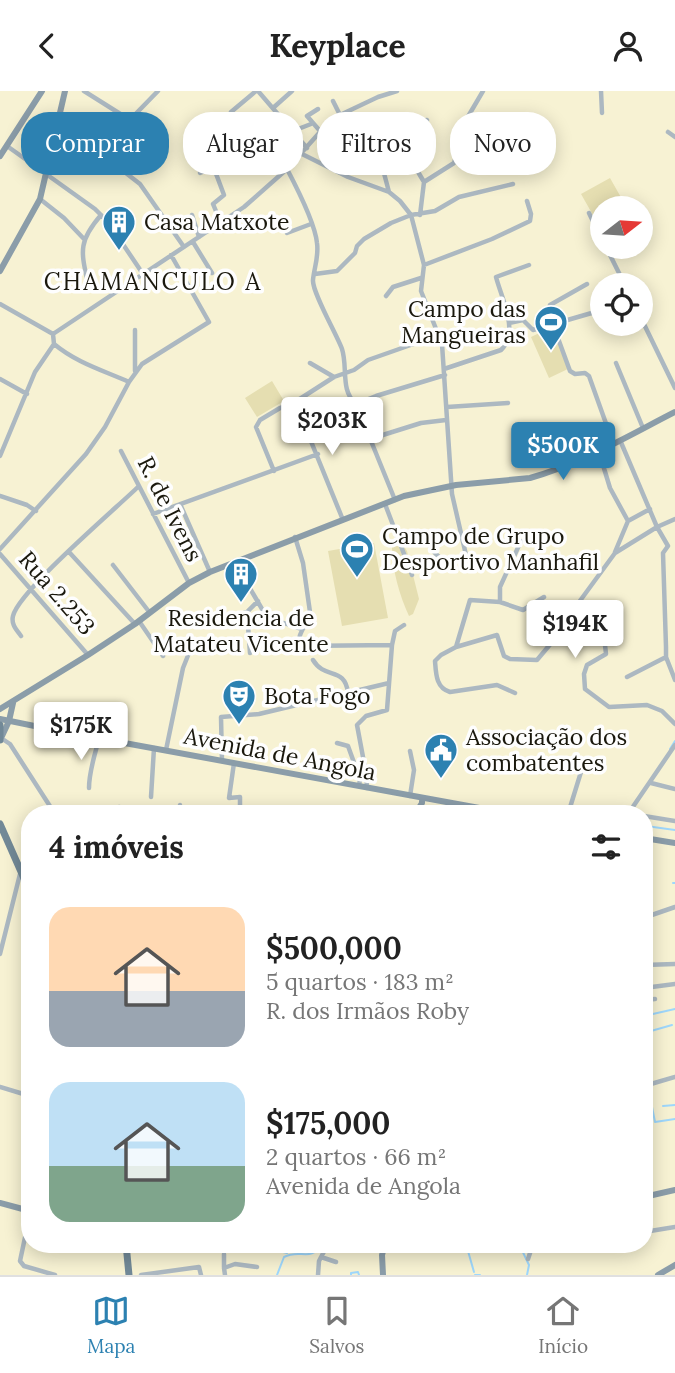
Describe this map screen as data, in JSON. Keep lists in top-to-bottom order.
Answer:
{
  "streets": {
    "street": ["R. de Ivens", "Rua 2.253", "Avenida de Angola"]
  },
  "districts": ["CHAMANCULO A"],
  "places": {
    "building": ["Casa Matxote", "Residencia de Matateu Vicente"],
    "sports": ["Campo das Mangueiras", "Campo de Grupo Desportivo Manhafil"],
    "theatre": ["Bota Fogo"],
    "public building": ["Associação dos combatentes"]
  },
  "north": "right",
  "page": {
    "header": "Keyplace",
    "chip": [
      "Comprar",
      "Alugar",
      "Filtros",
      "Novo"
    ],
    "price": [
      "$203K",
      "$500K",
      "$194K",
      "$175K"
    ],
    "heading": "4 imóveis",
    "list": [
      {
        "name": "$500,000",
        "note": "5 quartos · 183 m² · R. dos Irmãos Roby"
      },
      {
        "name": "$175,000",
        "note": "2 quartos · 66 m² · Avenida de Angola"
      }
    ],
    "tabs": ["Mapa", "Salvos", "Início"]
  }
}
